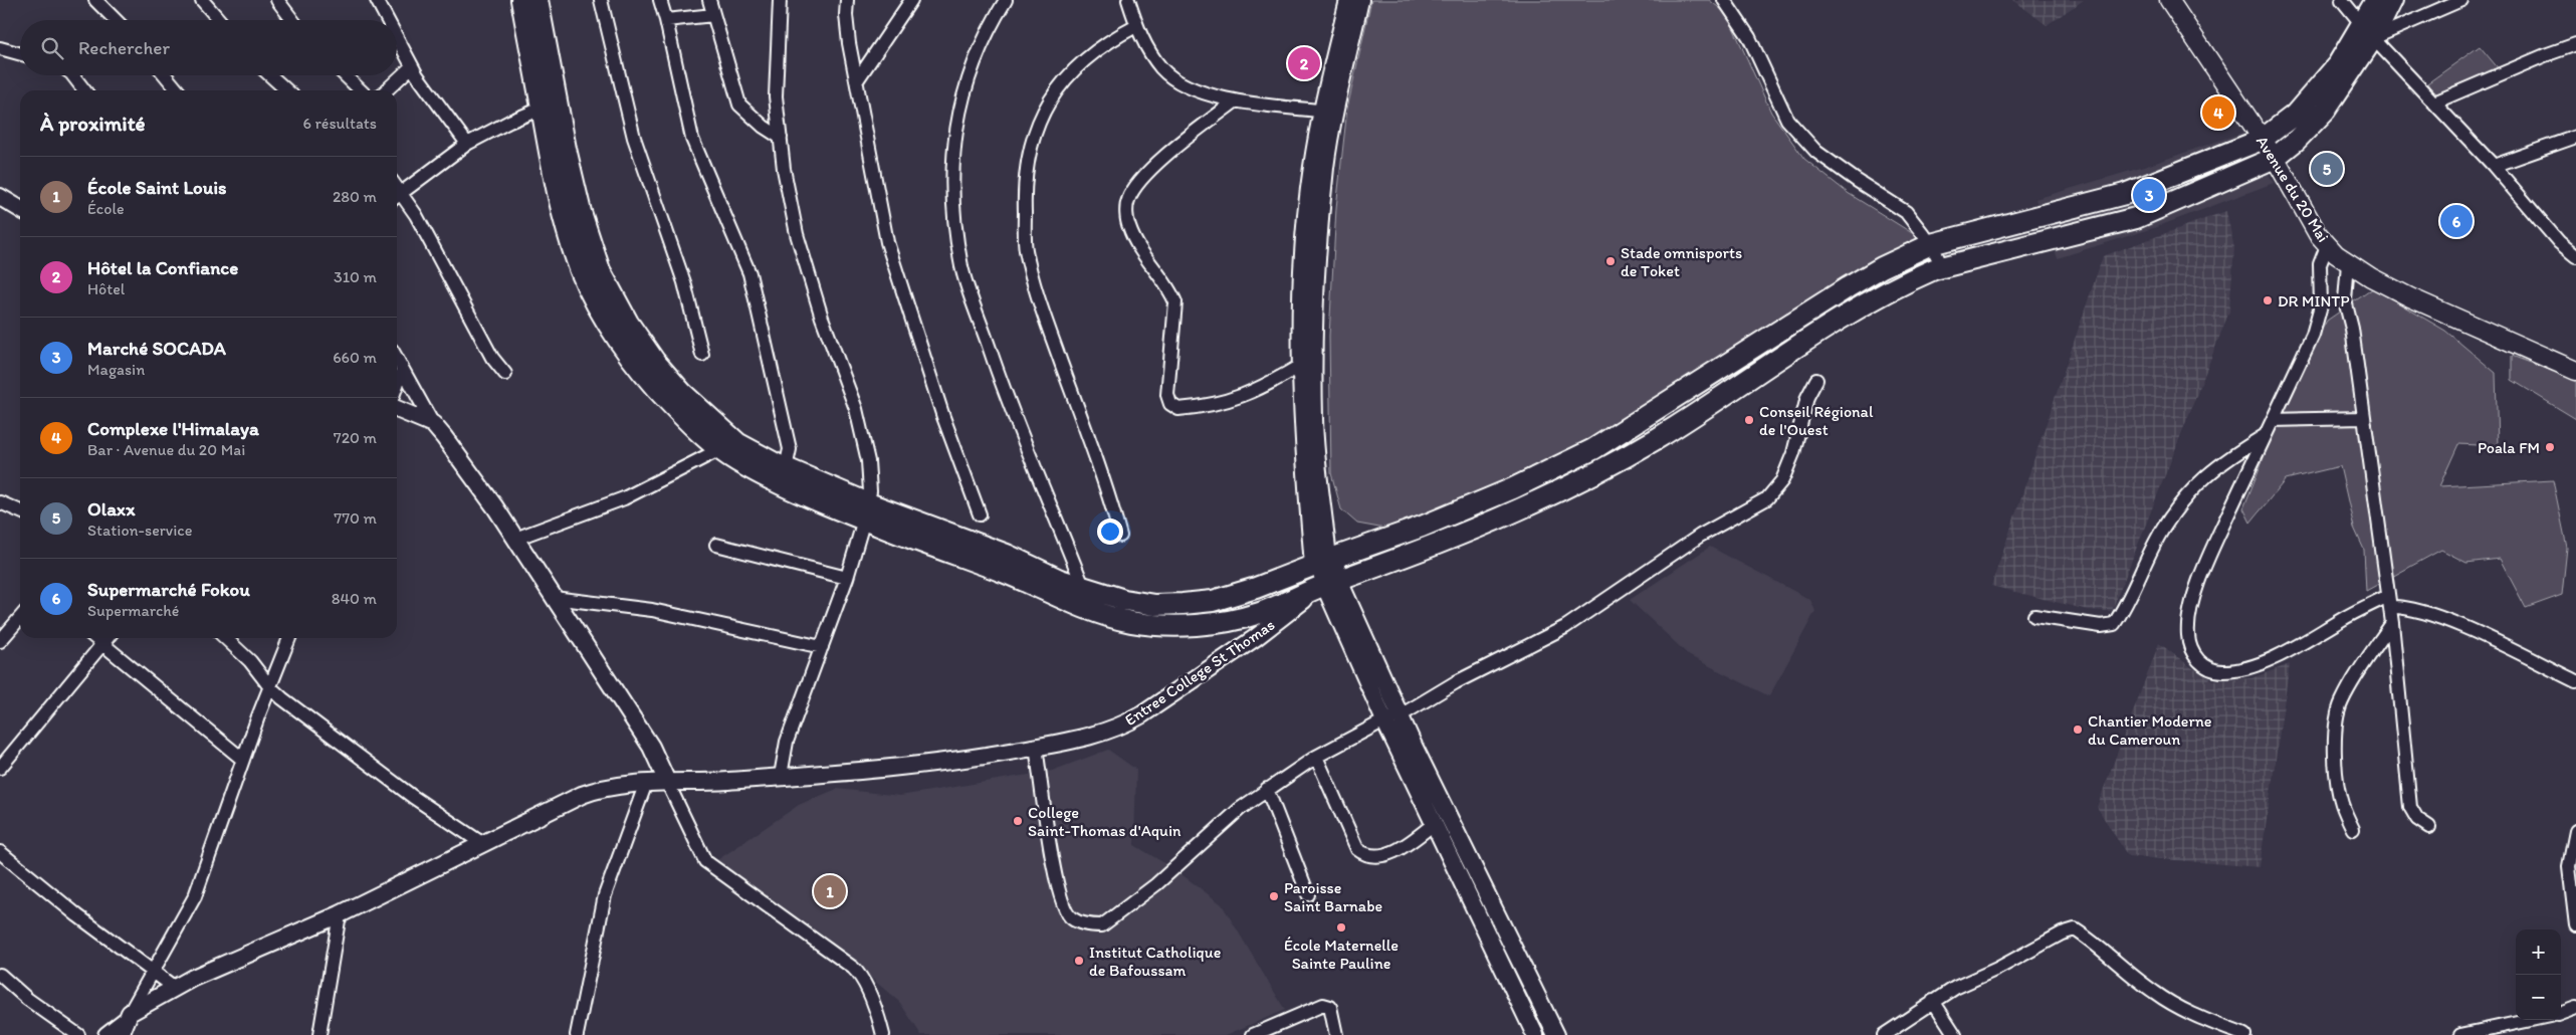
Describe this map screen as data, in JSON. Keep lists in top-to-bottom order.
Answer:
{
  "streets": {
    "main road": ["Avenue du 20 Mai"],
    "street": ["Entree College St Thomas"]
  },
  "places": [
    "Stade omnisports de Toket",
    "DR MINTP",
    "Conseil Régional de l'Ouest",
    "Poala FM",
    "Chantier Moderne du Cameroun",
    "College Saint-Thomas d'Aquin",
    "Paroisse Saint Barnabe",
    "École Maternelle Sainte Pauline",
    "Institut Catholique de Bafoussam"
  ],
  "page": {
    "search": "Rechercher",
    "pins": [
      "2",
      "4",
      "5",
      "3",
      "6",
      "1"
    ],
    "heading": ["À proximité", "6 résultats"],
    "list": [
      {
        "mark": "1",
        "name": "École Saint Louis",
        "note": "École",
        "value": "280 m"
      },
      {
        "mark": "2",
        "name": "Hôtel la Confiance",
        "note": "Hôtel",
        "value": "310 m"
      },
      {
        "mark": "3",
        "name": "Marché SOCADA",
        "note": "Magasin",
        "value": "660 m"
      },
      {
        "mark": "4",
        "name": "Complexe l'Himalaya",
        "note": "Bar · Avenue du 20 Mai",
        "value": "720 m"
      },
      {
        "mark": "5",
        "name": "Olaxx",
        "note": "Station-service",
        "value": "770 m"
      },
      {
        "mark": "6",
        "name": "Supermarché Fokou",
        "note": "Supermarché",
        "value": "840 m"
      }
    ],
    "map_buttons": ["+", "−"]
  }
}
